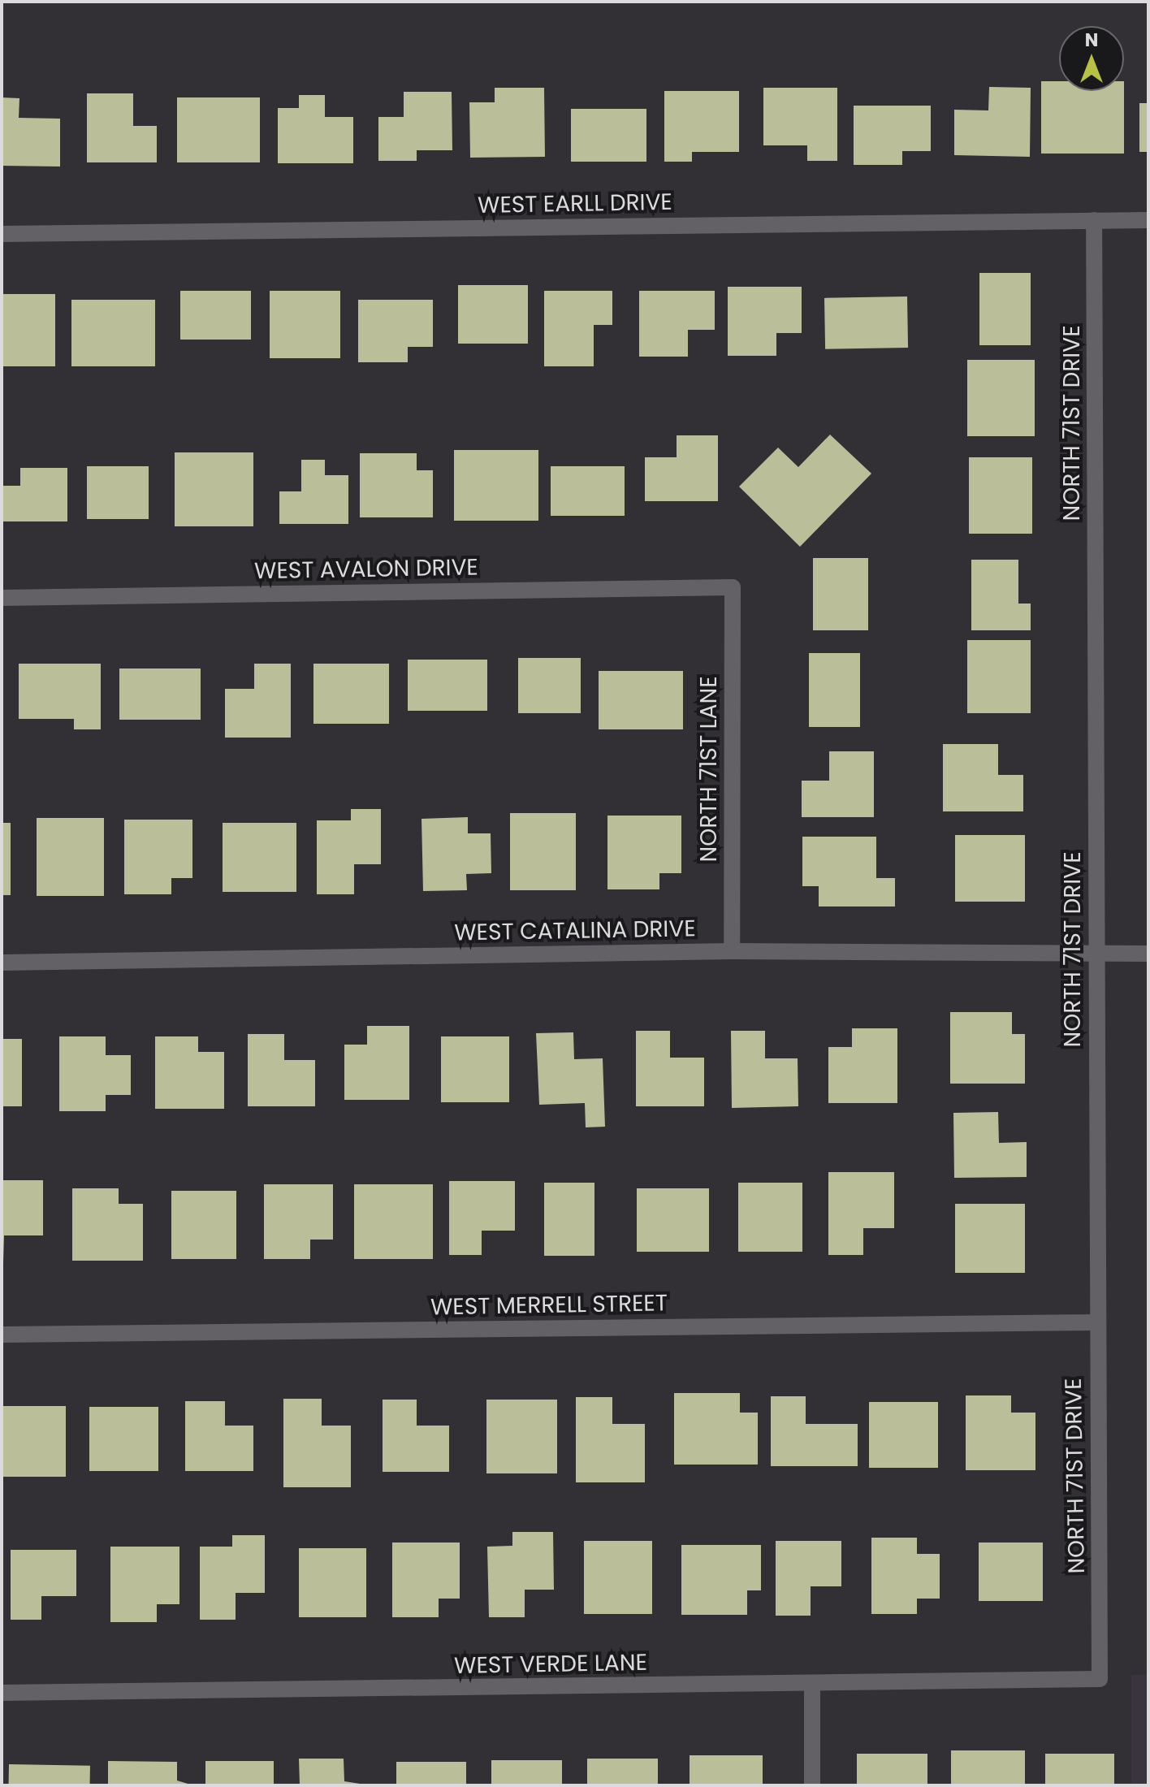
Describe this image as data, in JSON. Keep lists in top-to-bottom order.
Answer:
{
  "streets": {
    "street": [
      "WEST EARLL DRIVE",
      "NORTH 71ST DRIVE",
      "WEST AVALON DRIVE",
      "NORTH 71ST LANE",
      "WEST CATALINA DRIVE",
      "WEST MERRELL STREET",
      "WEST VERDE LANE"
    ]
  },
  "crossings": [
    ["WEST EARLL DRIVE", "NORTH 71ST DRIVE"],
    ["NORTH 71ST DRIVE", "WEST CATALINA DRIVE"],
    ["NORTH 71ST DRIVE", "WEST MERRELL STREET"],
    ["NORTH 71ST DRIVE", "WEST VERDE LANE"],
    ["WEST AVALON DRIVE", "NORTH 71ST LANE"],
    ["NORTH 71ST LANE", "WEST CATALINA DRIVE"]
  ],
  "north": "top"
}
